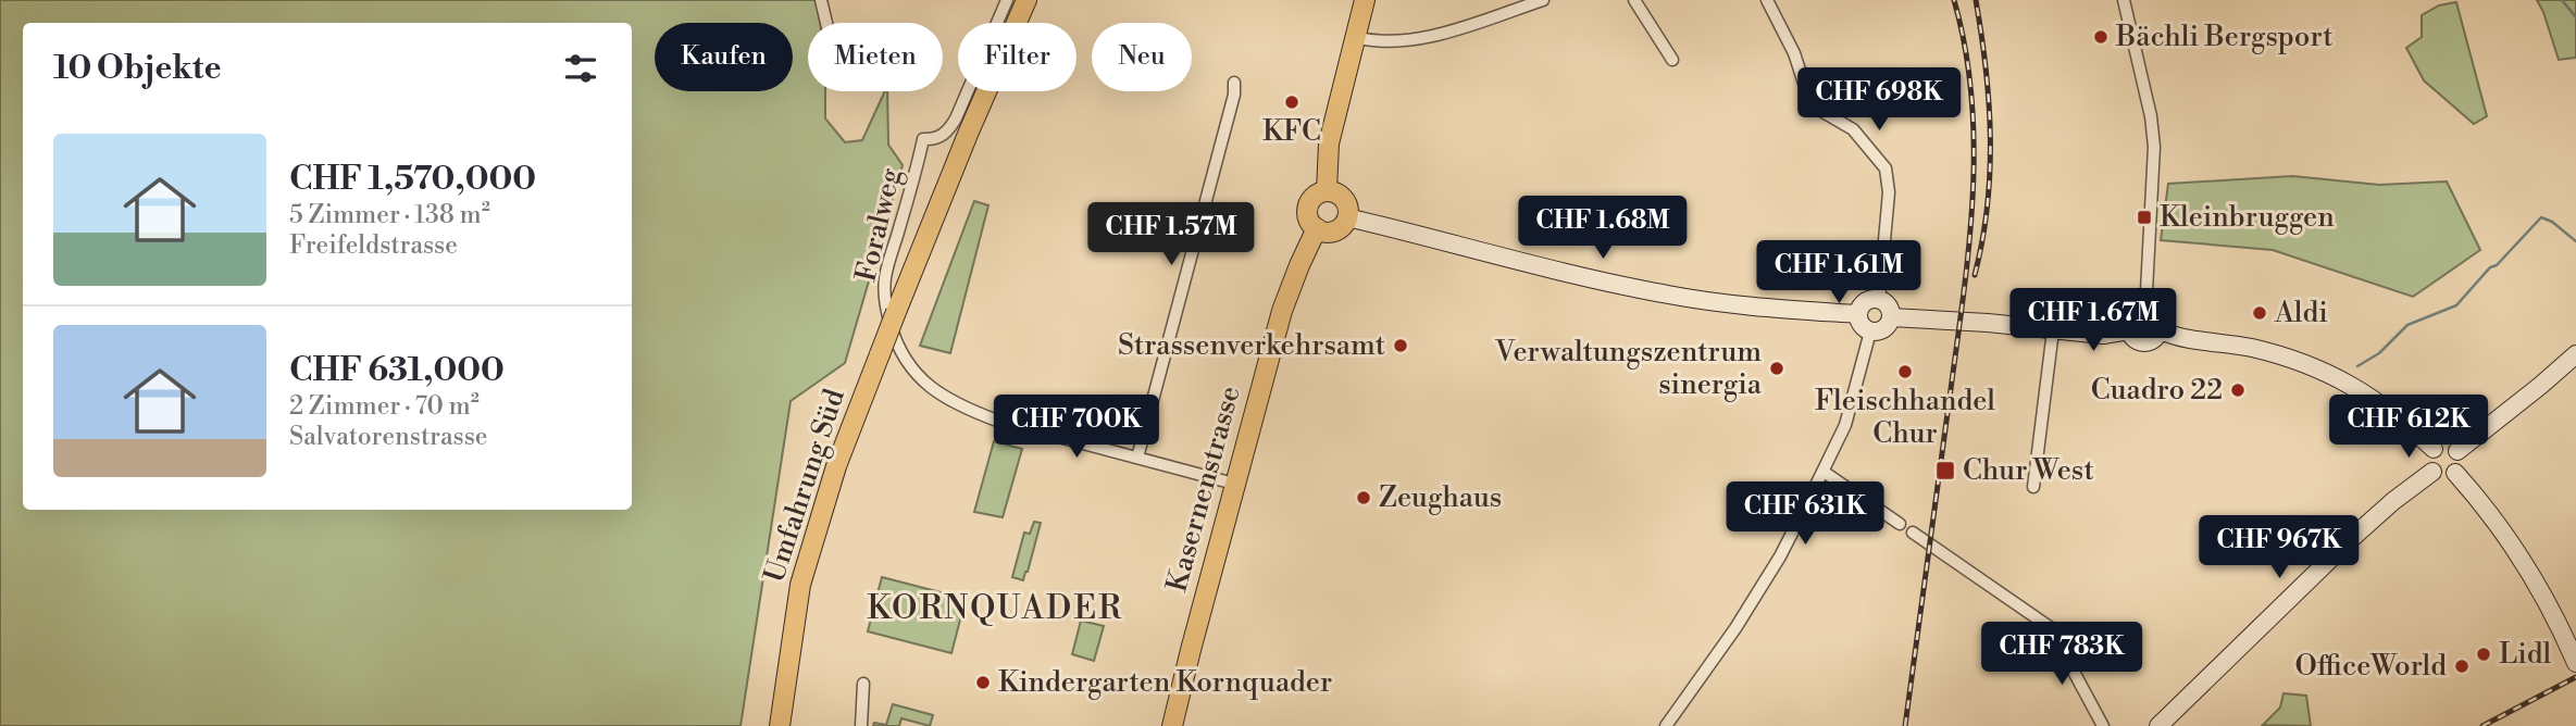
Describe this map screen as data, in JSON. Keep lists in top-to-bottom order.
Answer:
{
  "streets": {
    "main road": ["Umfahrung Süd", "Kasernenstrasse"],
    "street": ["Foralweg"]
  },
  "crossings": [
    ["Foralweg", "Kasernenstrasse"]
  ],
  "districts": ["KORNQUADER"],
  "places": {
    "other": [
      "Bächli Bergsport",
      "KFC",
      "Aldi",
      "Strassenverkehrsamt",
      "Verwaltungszentrum sinergia",
      "Fleischhandel Chur",
      "Cuadro 22",
      "Zeughaus",
      "Lidl",
      "OfficeWorld",
      "Kindergarten Kornquader"
    ],
    "transit": ["Kleinbruggen", "Chur West"]
  },
  "page": {
    "chip": [
      "Kaufen",
      "Mieten",
      "Filter",
      "Neu"
    ],
    "heading": "10 Objekte",
    "price": [
      "CHF 698K",
      "CHF 1.68M",
      "CHF 1.57M",
      "CHF 1.61M",
      "CHF 1.67M",
      "CHF 700K",
      "CHF 612K",
      "CHF 631K",
      "CHF 967K",
      "CHF 783K"
    ],
    "list": [
      {
        "name": "CHF 1,570,000",
        "note": "5 Zimmer · 138 m² · Freifeldstrasse"
      },
      {
        "name": "CHF 631,000",
        "note": "2 Zimmer · 70 m² · Salvatorenstrasse"
      }
    ]
  }
}
